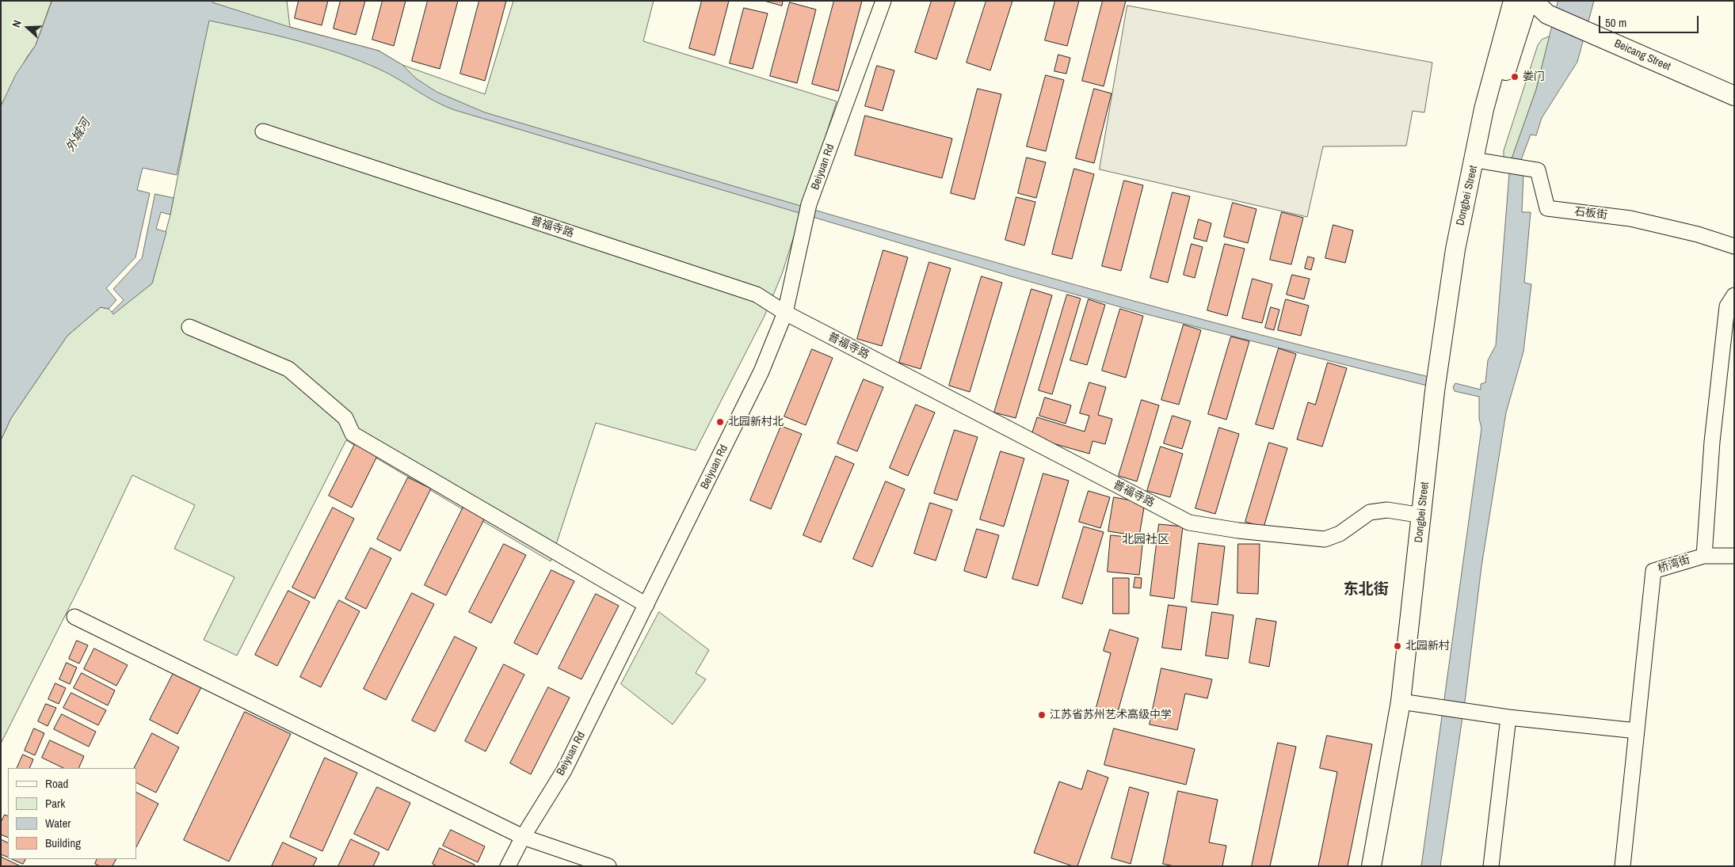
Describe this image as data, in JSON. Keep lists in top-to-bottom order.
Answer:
{
  "streets": {
    "main road": ["Beicang Street", "Dongbei Street"],
    "street": [
      "Beiyuan Rd",
      "石板街",
      "普福寺路",
      "桥湾街"
    ]
  },
  "crossings": [
    ["Beiyuan Rd", "普福寺路"],
    ["Dongbei Street", "石板街"],
    ["Dongbei Street", "普福寺路"]
  ],
  "districts": ["北园社区", "东北街"],
  "water": ["外城河"],
  "places": [
    "娄门",
    "北园新村北",
    "北园新村",
    "江苏省苏州艺术高级中学"
  ],
  "legend": [
    "Road",
    "Park",
    "Water",
    "Building"
  ],
  "scale_bar": "50 m",
  "north": "left"
}
